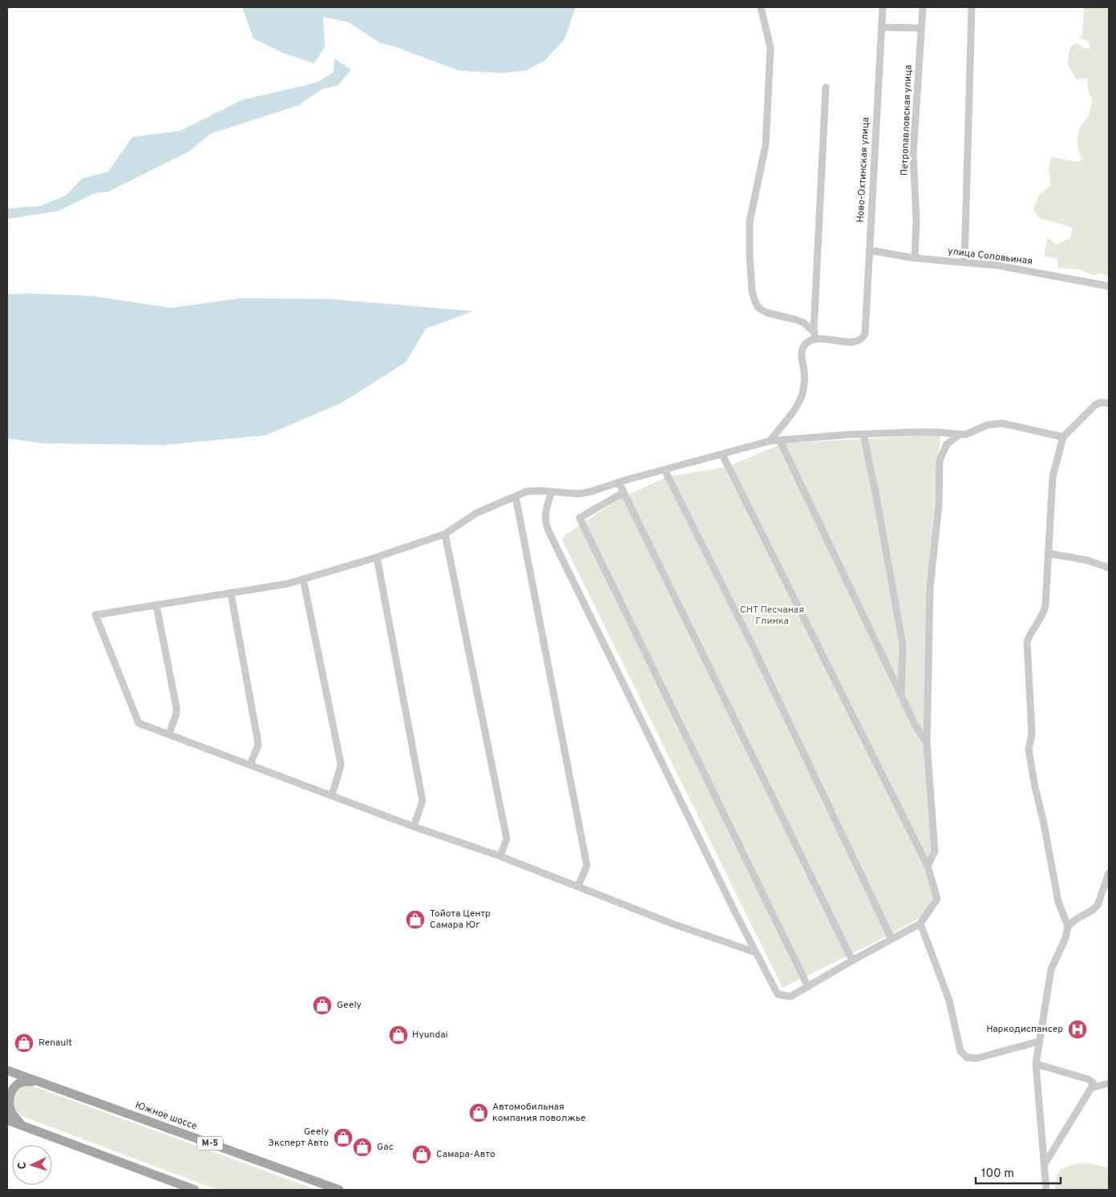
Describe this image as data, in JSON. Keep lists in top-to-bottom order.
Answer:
{
  "streets": {
    "main road": ["Южное шоссе", "М-5"],
    "street": ["Петропавловская улица", "Ново-Охтинская улица", "улица Соловьиная"]
  },
  "crossings": [
    ["Петропавловская улица", "улица Соловьиная"],
    ["Ново-Охтинская улица", "улица Соловьиная"]
  ],
  "parks": ["СНТ Песчаная Глинка"],
  "places": {
    "shop": [
      "Тойота Центр Самара Юг",
      "Geely",
      "Hyundai",
      "Renault",
      "Автомобильная компания поволжье",
      "Geely Эксперт Авто",
      "Gac",
      "Самара-Авто"
    ],
    "hospital": ["Наркодиспансер"]
  },
  "scale_bar": "100 m",
  "north": "left"
}
